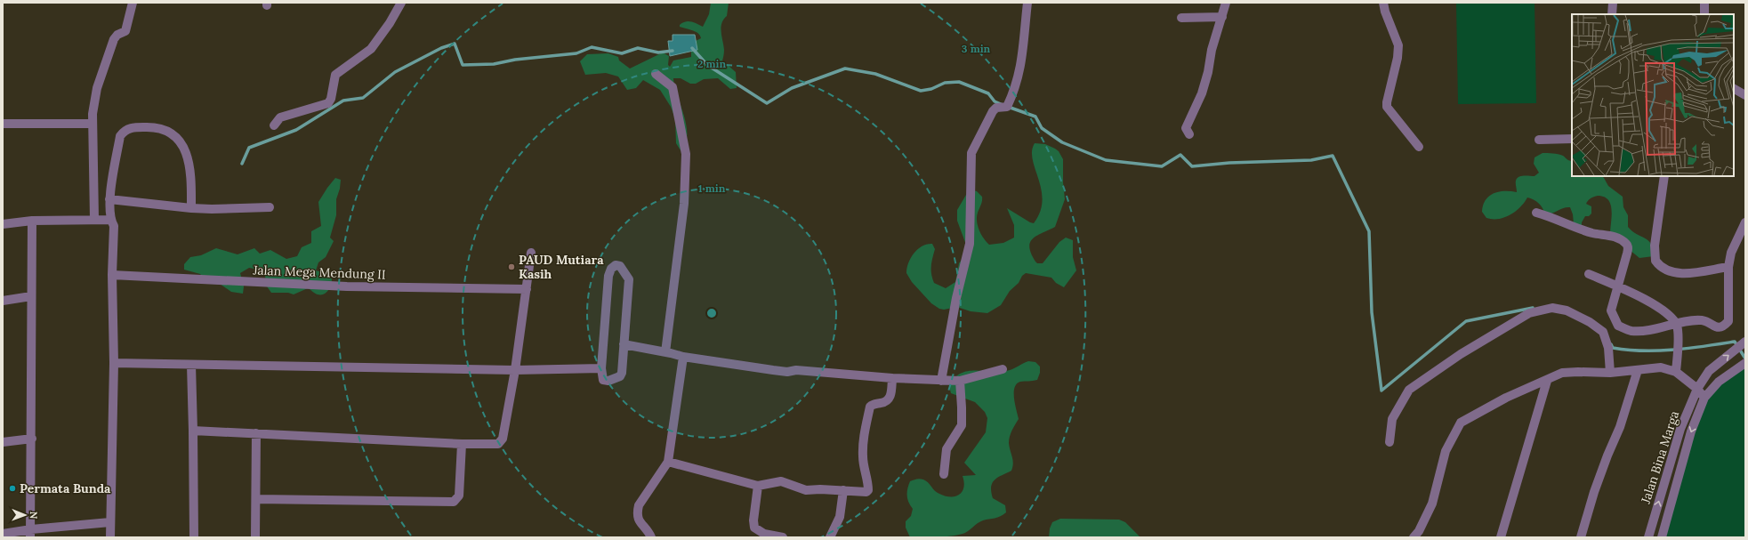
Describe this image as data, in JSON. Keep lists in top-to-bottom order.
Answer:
{
  "streets": {
    "street": ["Jalan Mega Mendung II", "Jalan Bina Marga"]
  },
  "places": ["PAUD Mutiara Kasih", "Permata Bunda"],
  "north": "right",
  "rings": ["3 min", "2 min", "1 min"]
}
